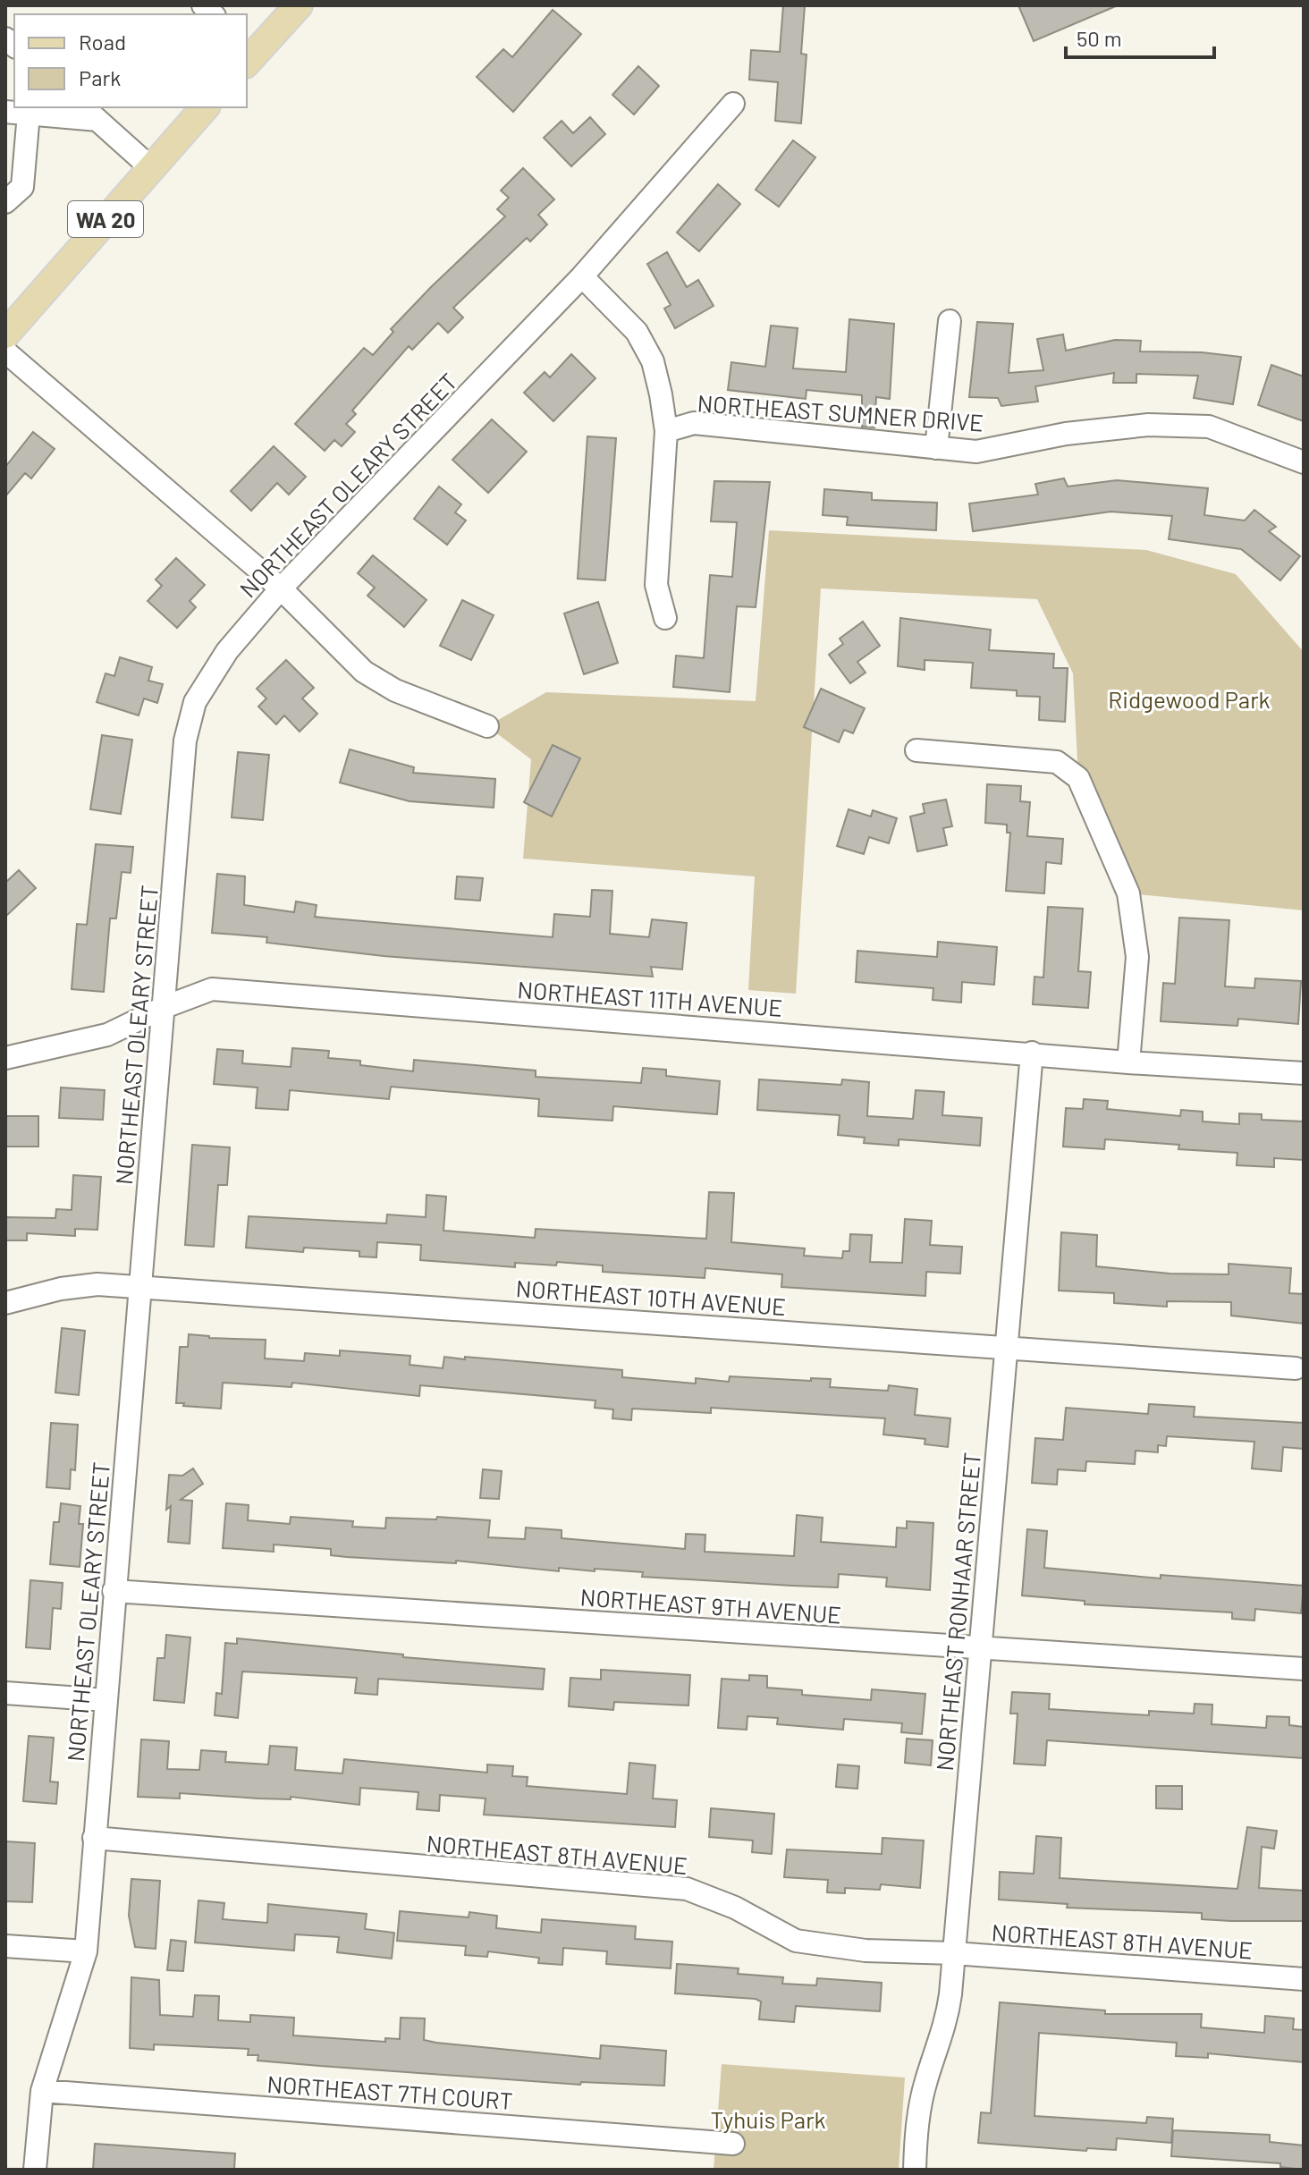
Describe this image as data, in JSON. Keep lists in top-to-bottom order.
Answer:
{
  "streets": {
    "main road": ["WA 20"],
    "street": [
      "NORTHEAST SUMNER DRIVE",
      "NORTHEAST OLEARY STREET",
      "NORTHEAST 11TH AVENUE",
      "NORTHEAST 10TH AVENUE",
      "NORTHEAST 9TH AVENUE",
      "NORTHEAST RONHAAR STREET",
      "NORTHEAST 8TH AVENUE",
      "NORTHEAST 7TH COURT"
    ]
  },
  "crossings": [
    ["NORTHEAST OLEARY STREET", "NORTHEAST 11TH AVENUE"],
    ["NORTHEAST OLEARY STREET", "NORTHEAST 10TH AVENUE"],
    ["NORTHEAST OLEARY STREET", "NORTHEAST 9TH AVENUE"],
    ["NORTHEAST OLEARY STREET", "NORTHEAST 8TH AVENUE"],
    ["NORTHEAST OLEARY STREET", "NORTHEAST 7TH COURT"],
    ["NORTHEAST 11TH AVENUE", "NORTHEAST RONHAAR STREET"],
    ["NORTHEAST 10TH AVENUE", "NORTHEAST RONHAAR STREET"],
    ["NORTHEAST 9TH AVENUE", "NORTHEAST RONHAAR STREET"],
    ["NORTHEAST RONHAAR STREET", "NORTHEAST 8TH AVENUE"]
  ],
  "parks": ["Ridgewood Park", "Tyhuis Park"],
  "legend": ["Road", "Park"],
  "scale_bar": "50 m"
}
